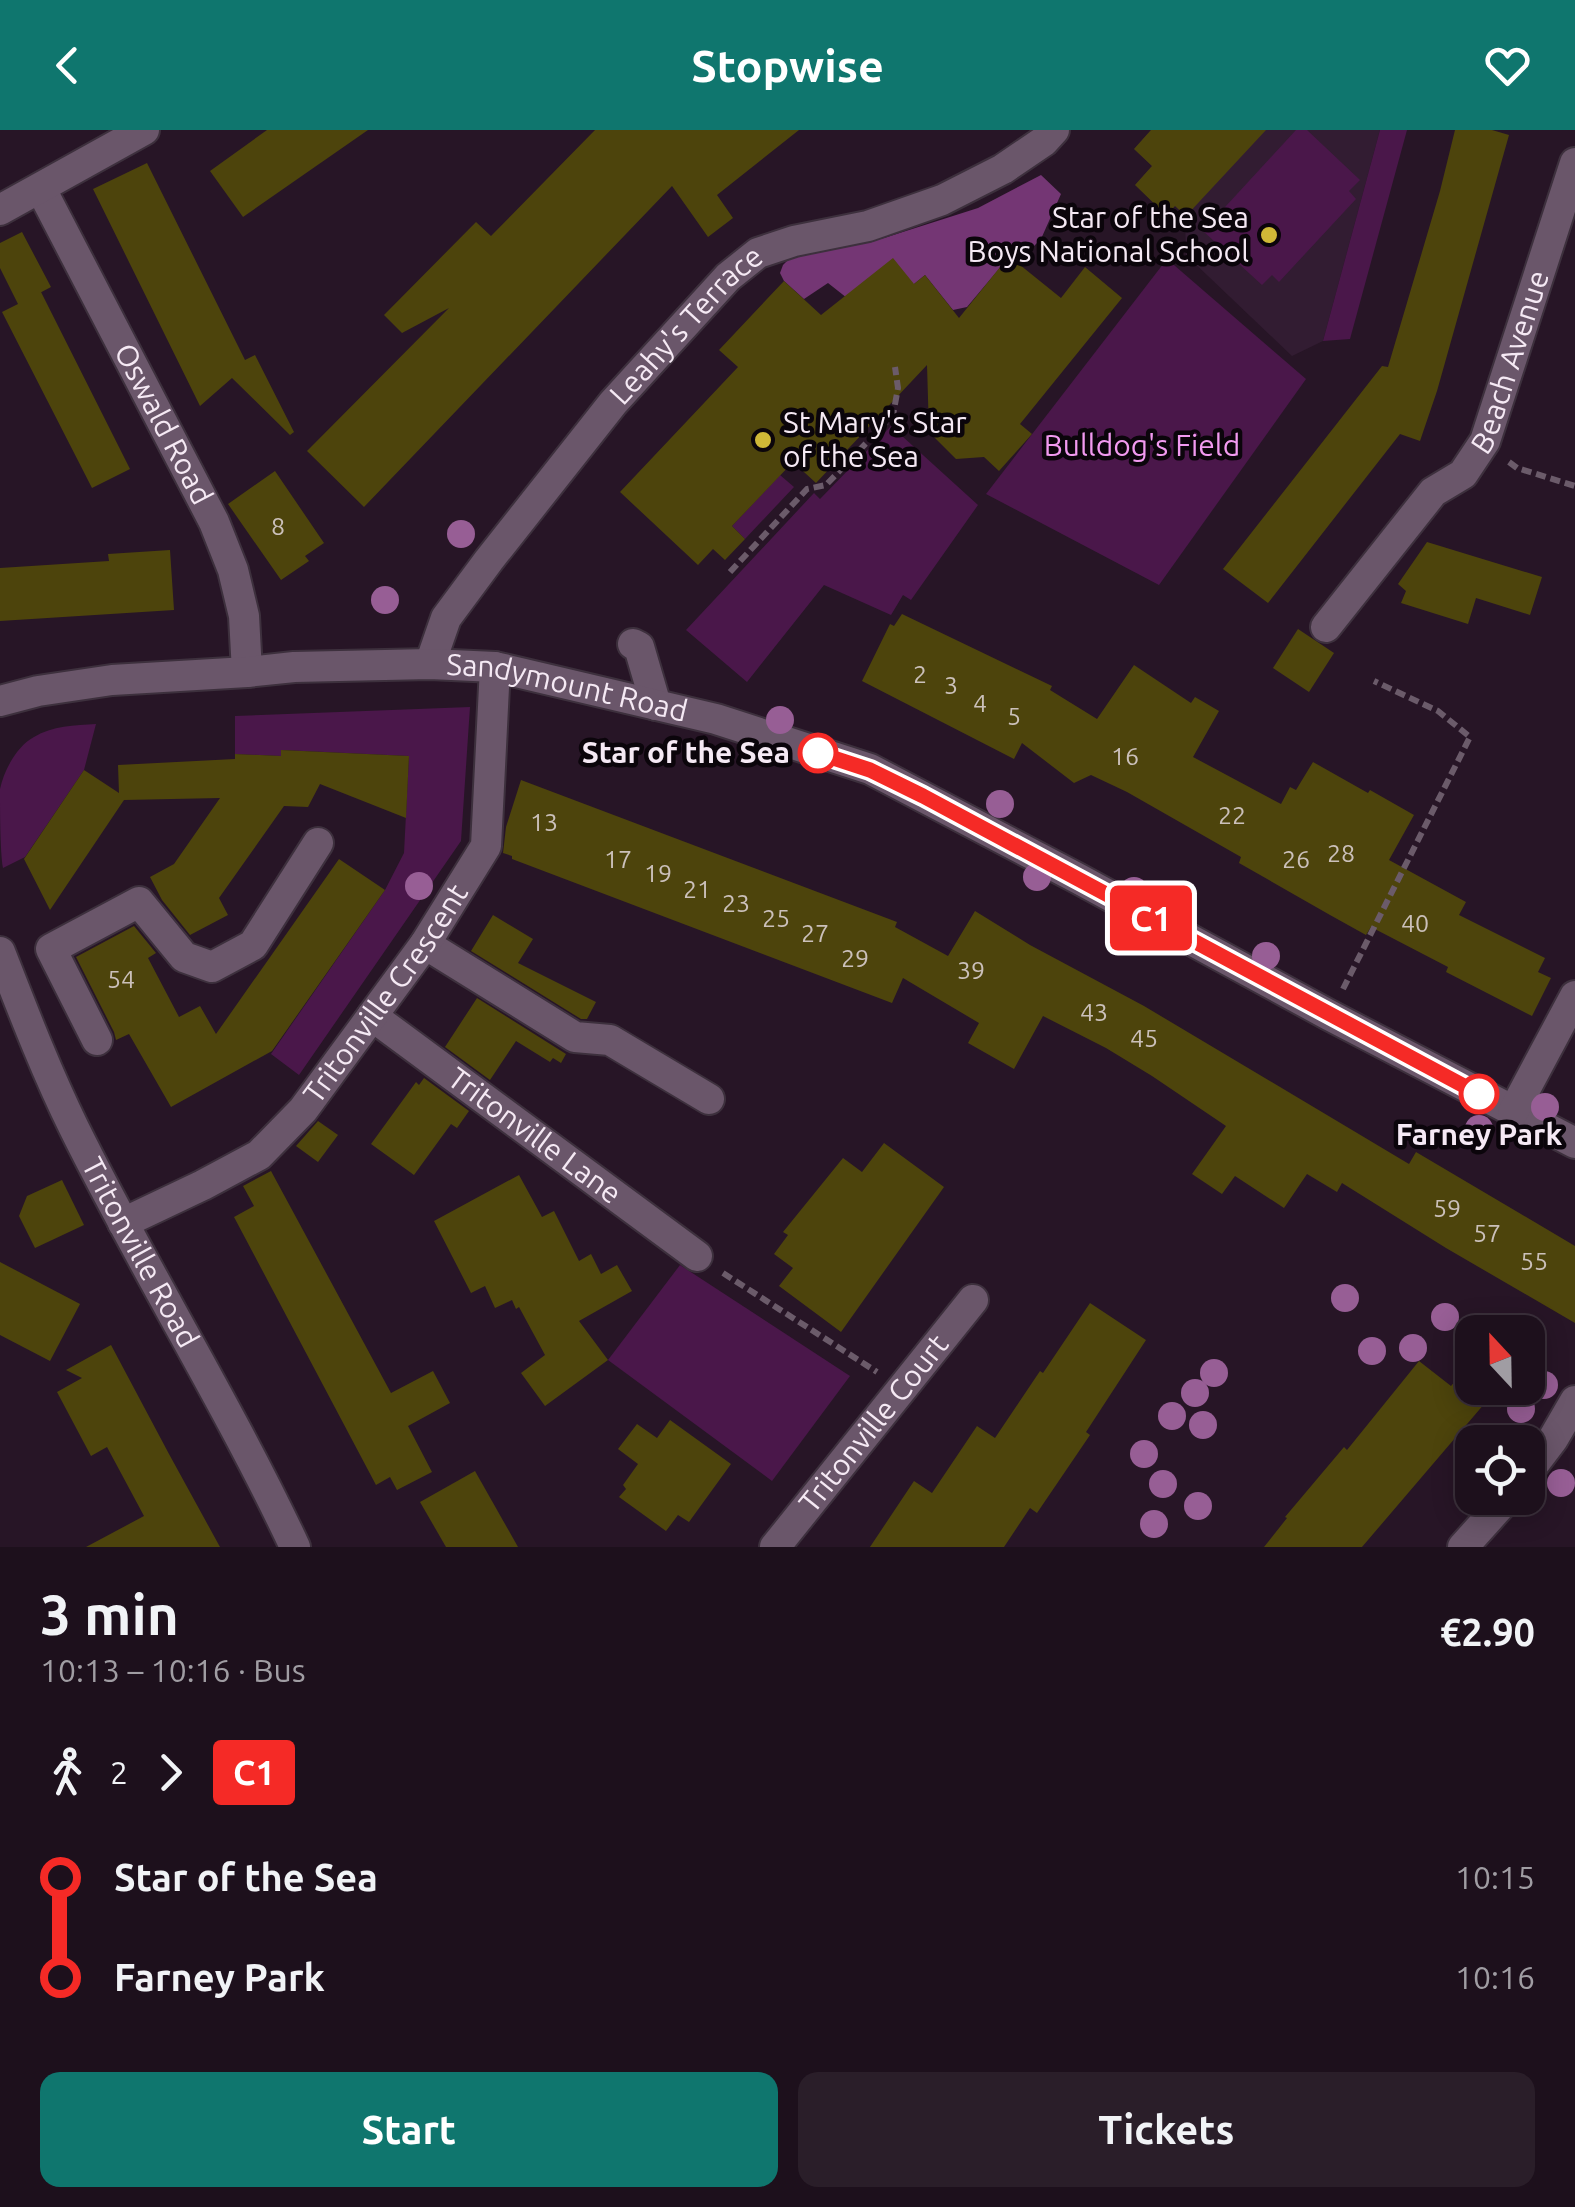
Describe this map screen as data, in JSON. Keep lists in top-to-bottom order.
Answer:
{
  "streets": {
    "street": [
      "Leahy's Terrace",
      "Beach Avenue",
      "Oswald Road",
      "Sandymount Road",
      "Tritonville Crescent",
      "Tritonville Lane",
      "Tritonville Road",
      "Tritonville Court"
    ]
  },
  "crossings": [
    ["Leahy's Terrace", "Sandymount Road"],
    ["Oswald Road", "Sandymount Road"],
    ["Sandymount Road", "Tritonville Crescent"],
    ["Tritonville Crescent", "Tritonville Lane"],
    ["Tritonville Crescent", "Tritonville Road"]
  ],
  "parks": ["Bulldog's Field"],
  "places": [
    "Star of the Sea Boys National School",
    "St Mary's Star of the Sea",
    "Star of the Sea",
    "Farney Park"
  ],
  "lines": ["bus line C1"],
  "house_numbers": [
    "8",
    "2",
    "3",
    "4",
    "5",
    "16",
    "22",
    "13",
    "28",
    "17",
    "26",
    "19",
    "21",
    "23",
    "25",
    "40",
    "27",
    "29",
    "39",
    "54",
    "43",
    "45",
    "59",
    "57",
    "55"
  ],
  "north": "top",
  "page": {
    "header": "Stopwise",
    "on_map": "C1",
    "heading": ["3 min", "10:13 – 10:16 · Bus", "€2.90"],
    "legs": ["2", "C1"],
    "list": [
      {
        "name": "Star of the Sea",
        "value": "10:15"
      },
      {
        "name": "Farney Park",
        "value": "10:16"
      }
    ],
    "buttons": ["Start", "Tickets"]
  }
}
